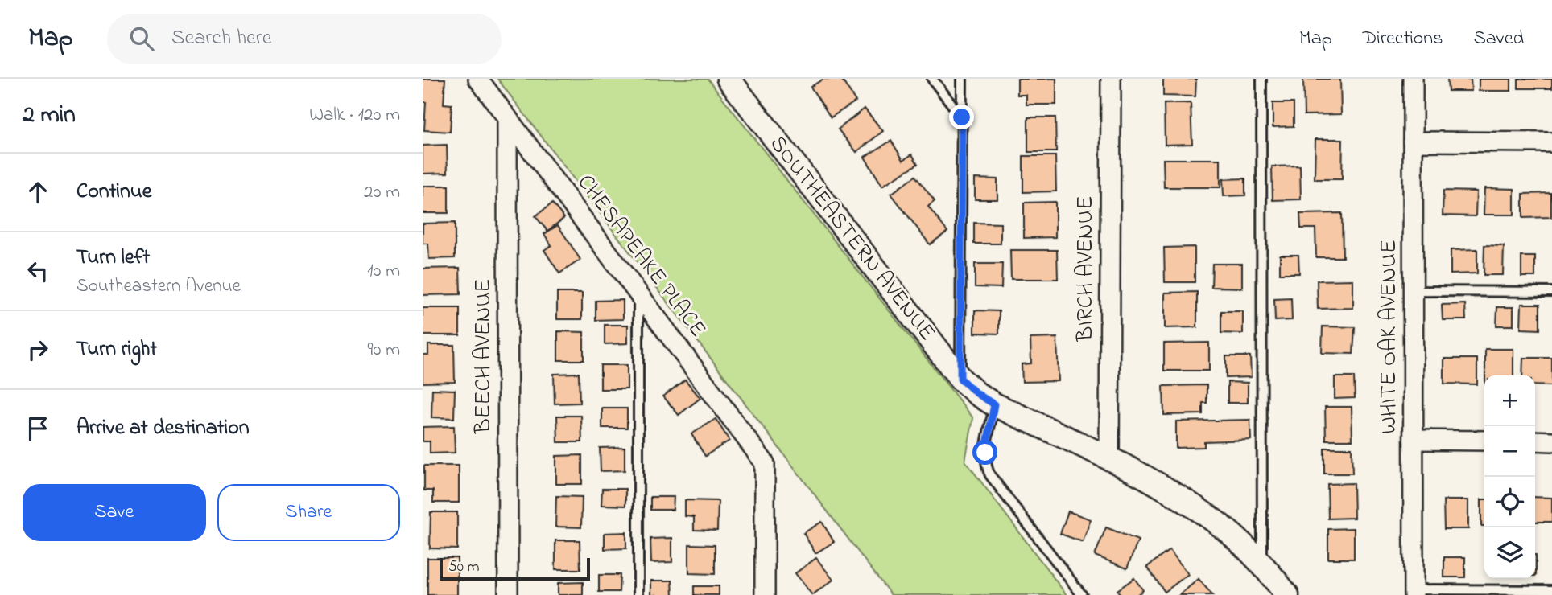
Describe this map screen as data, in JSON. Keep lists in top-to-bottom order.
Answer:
{
  "streets": {
    "street": [
      "SOUTHEASTERN AVENUE",
      "CHESAPEAKE PLACE",
      "BIRCH AVENUE",
      "WHITE OAK AVENUE",
      "BEECH AVENUE"
    ]
  },
  "crossings": [
    ["SOUTHEASTERN AVENUE", "BIRCH AVENUE"],
    ["CHESAPEAKE PLACE", "BEECH AVENUE"]
  ],
  "scale_bar": "50 m",
  "page": {
    "header": "Map",
    "search": "Search here",
    "nav": ["Map", "Directions", "Saved"],
    "heading": ["2 min", "Walk · 120 m"],
    "list": [
      ["Continue", "20 m"],
      ["Turn left", "Southeastern Avenue", "10 m"],
      ["Turn right", "90 m"],
      "Arrive at destination"
    ],
    "map_buttons": ["+", "−"],
    "buttons": ["Save", "Share"],
    "scale": "50 m"
  }
}
